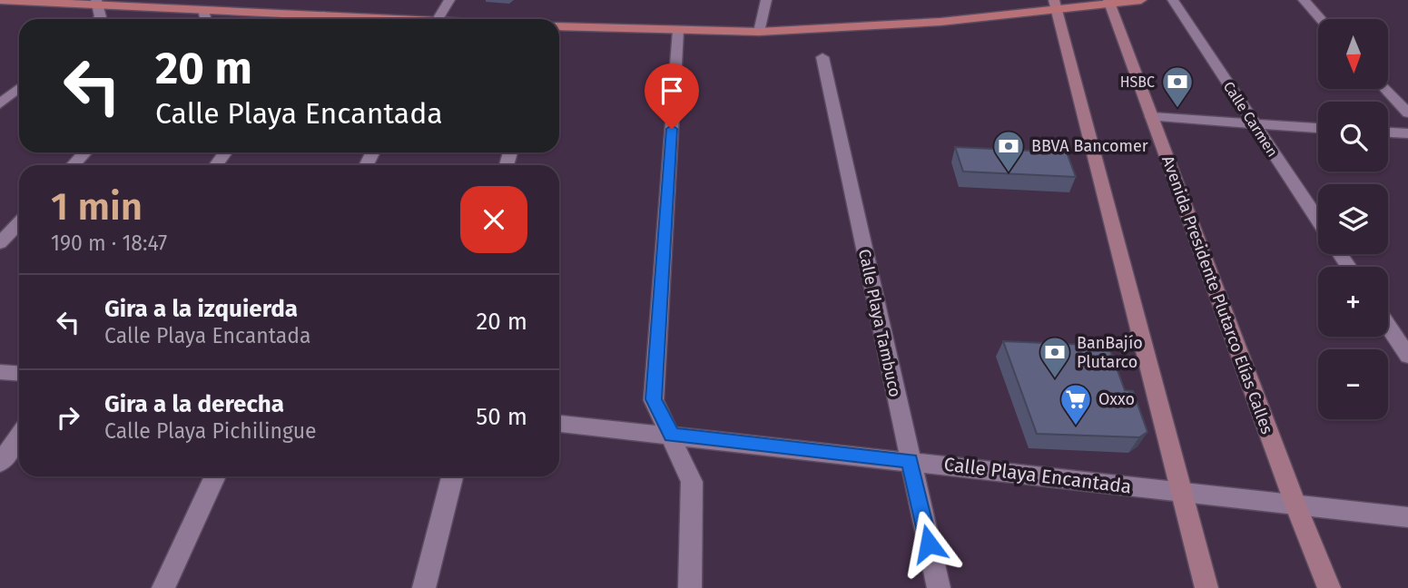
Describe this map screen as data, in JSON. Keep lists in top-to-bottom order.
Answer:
{
  "streets": {
    "main road": ["Avenida Presidente Plutarco Elías Calles"],
    "street": ["Calle Carmen", "Calle Playa Tambuco", "Calle Playa Encantada"]
  },
  "crossings": [
    ["Avenida Presidente Plutarco Elías Calles", "Calle Playa Encantada"],
    ["Calle Playa Tambuco", "Calle Playa Encantada"]
  ],
  "places": {
    "bank": ["HSBC", "BBVA Bancomer", "BanBajío Plutarco"],
    "supermarket": ["Oxxo"]
  },
  "north": "bottom",
  "page": {
    "map_buttons": ["+", "−"],
    "turn": ["20 m", "Calle Playa Encantada"],
    "heading": ["1 min", "190 m · 18:47"],
    "list": [
      {
        "name": "Gira a la izquierda",
        "note": "Calle Playa Encantada",
        "value": "20 m"
      },
      {
        "name": "Gira a la derecha",
        "note": "Calle Playa Pichilingue",
        "value": "50 m"
      }
    ]
  }
}
